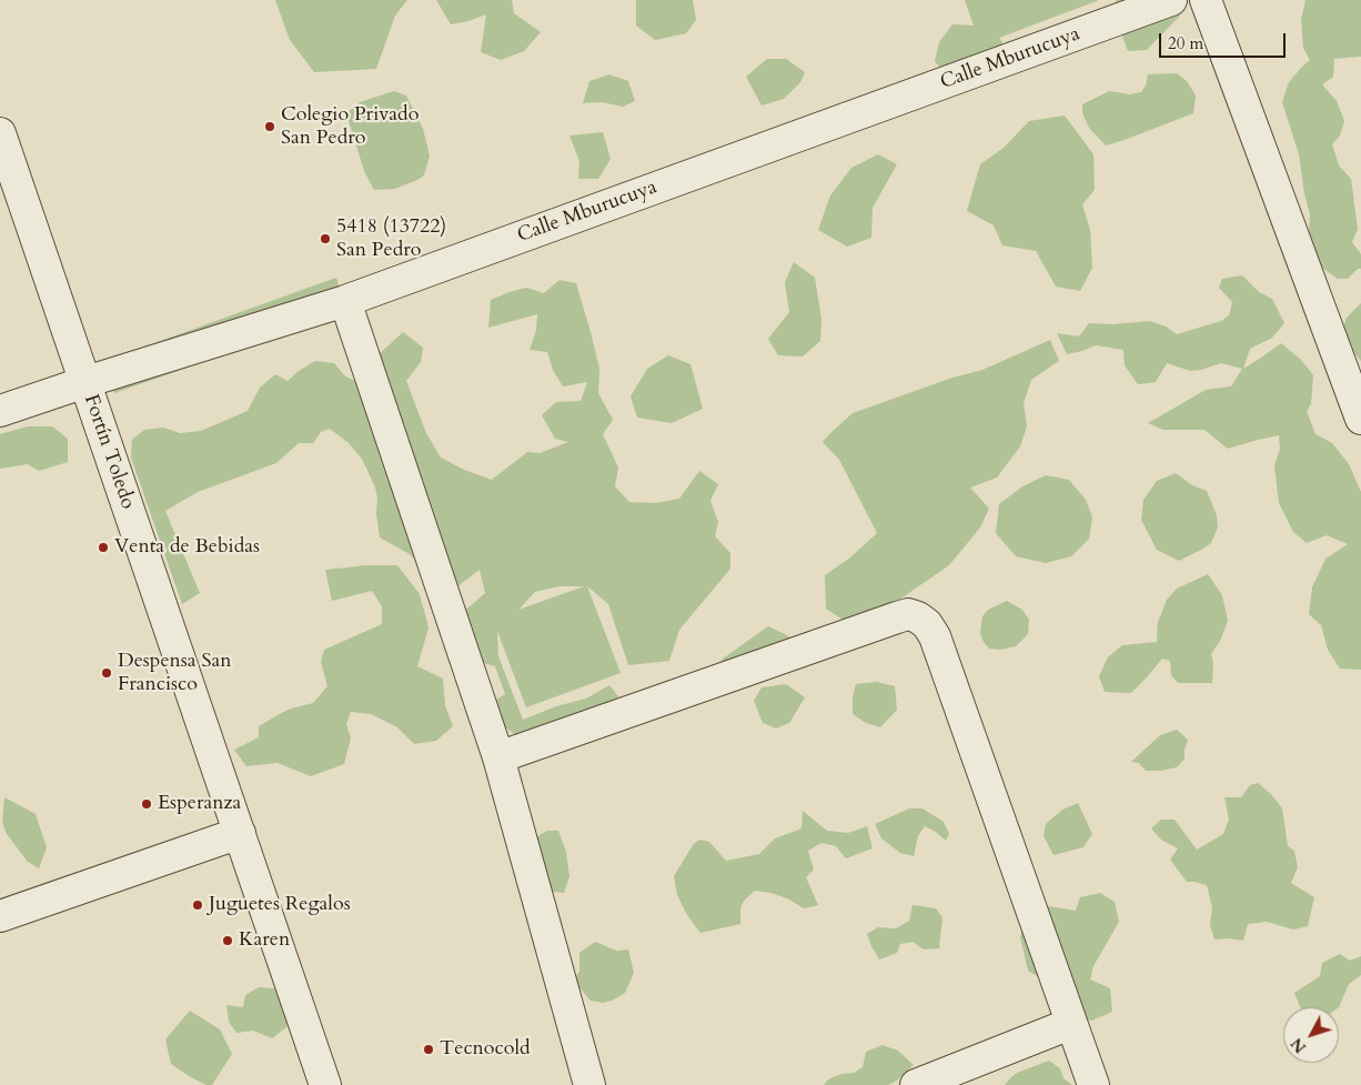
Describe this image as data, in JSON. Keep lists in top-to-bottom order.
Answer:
{
  "streets": {
    "street": ["Calle Mburucuya", "Fortín Toledo"]
  },
  "crossings": [
    ["Calle Mburucuya", "Fortín Toledo"]
  ],
  "places": [
    "Colegio Privado San Pedro",
    "5418 (13722) San Pedro",
    "Venta de Bebidas",
    "Despensa San Francisco",
    "Esperanza",
    "Juguetes Regalos",
    "Karen",
    "Tecnocold"
  ],
  "scale_bar": "20 m",
  "north": "bottom left"
}
